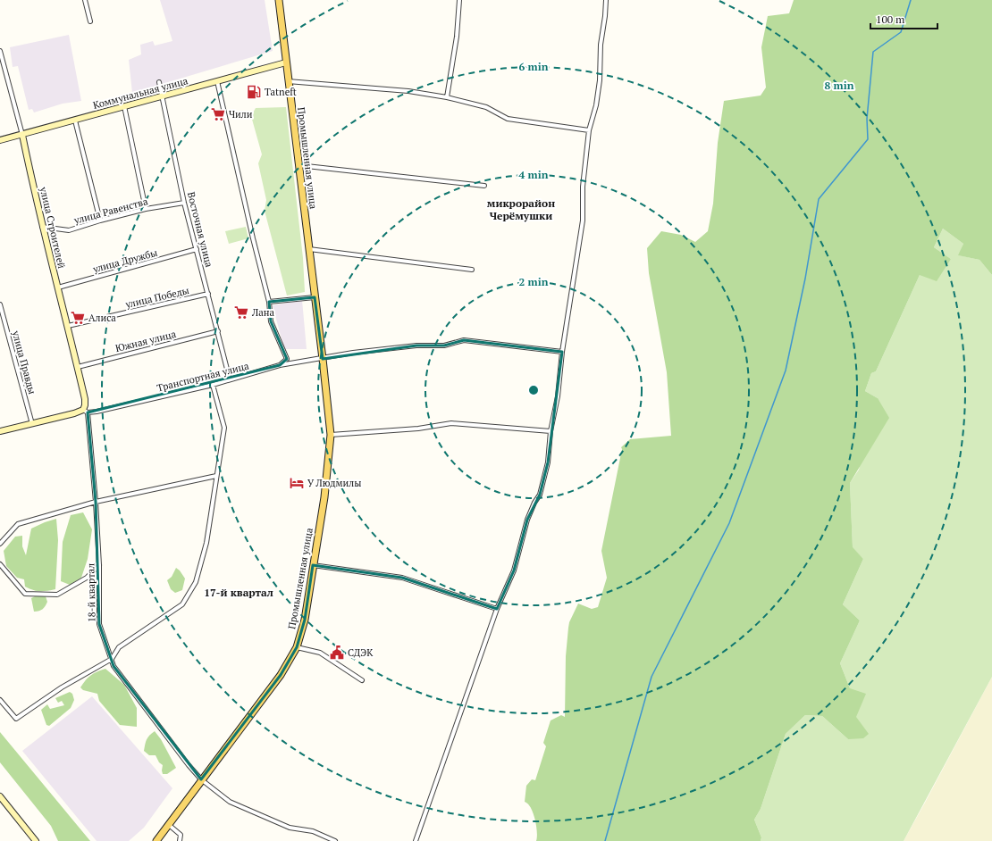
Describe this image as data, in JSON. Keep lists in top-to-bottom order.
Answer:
{
  "streets": {
    "main road": ["Промышленная улица"],
    "street": [
      "Коммунальная улица",
      "улица Равенства",
      "улица Строителей",
      "Восточная улица",
      "улица Дружбы",
      "улица Победы",
      "Южная улица",
      "улица Правды",
      "Транспортная улица",
      "18-й квартал"
    ]
  },
  "crossings": [
    ["Коммунальная улица", "Промышленная улица"],
    ["Коммунальная улица", "улица Строителей"],
    ["Коммунальная улица", "Восточная улица"],
    ["Промышленная улица", "Транспортная улица"],
    ["Промышленная улица", "18-й квартал"],
    ["улица Равенства", "улица Строителей"],
    ["улица Равенства", "Восточная улица"],
    ["улица Строителей", "улица Дружбы"],
    ["улица Строителей", "улица Победы"],
    ["улица Строителей", "Южная улица"],
    ["улица Строителей", "Транспортная улица"],
    ["улица Строителей", "18-й квартал"],
    ["Восточная улица", "улица Дружбы"],
    ["Восточная улица", "улица Победы"],
    ["Восточная улица", "Южная улица"],
    ["Восточная улица", "Транспортная улица"],
    ["улица Правды", "Транспортная улица"],
    ["Транспортная улица", "18-й квартал"]
  ],
  "districts": ["микрорайон Черёмушки", "17-й квартал"],
  "places": {
    "fuel station": ["Tatneft"],
    "supermarket": ["Чили", "Лана", "Алиса"],
    "hotel": ["У Людмилы"],
    "public building": ["СДЭК"]
  },
  "scale_bar": "100 m",
  "rings": [
    "6 min",
    "8 min",
    "4 min",
    "2 min"
  ]
}
